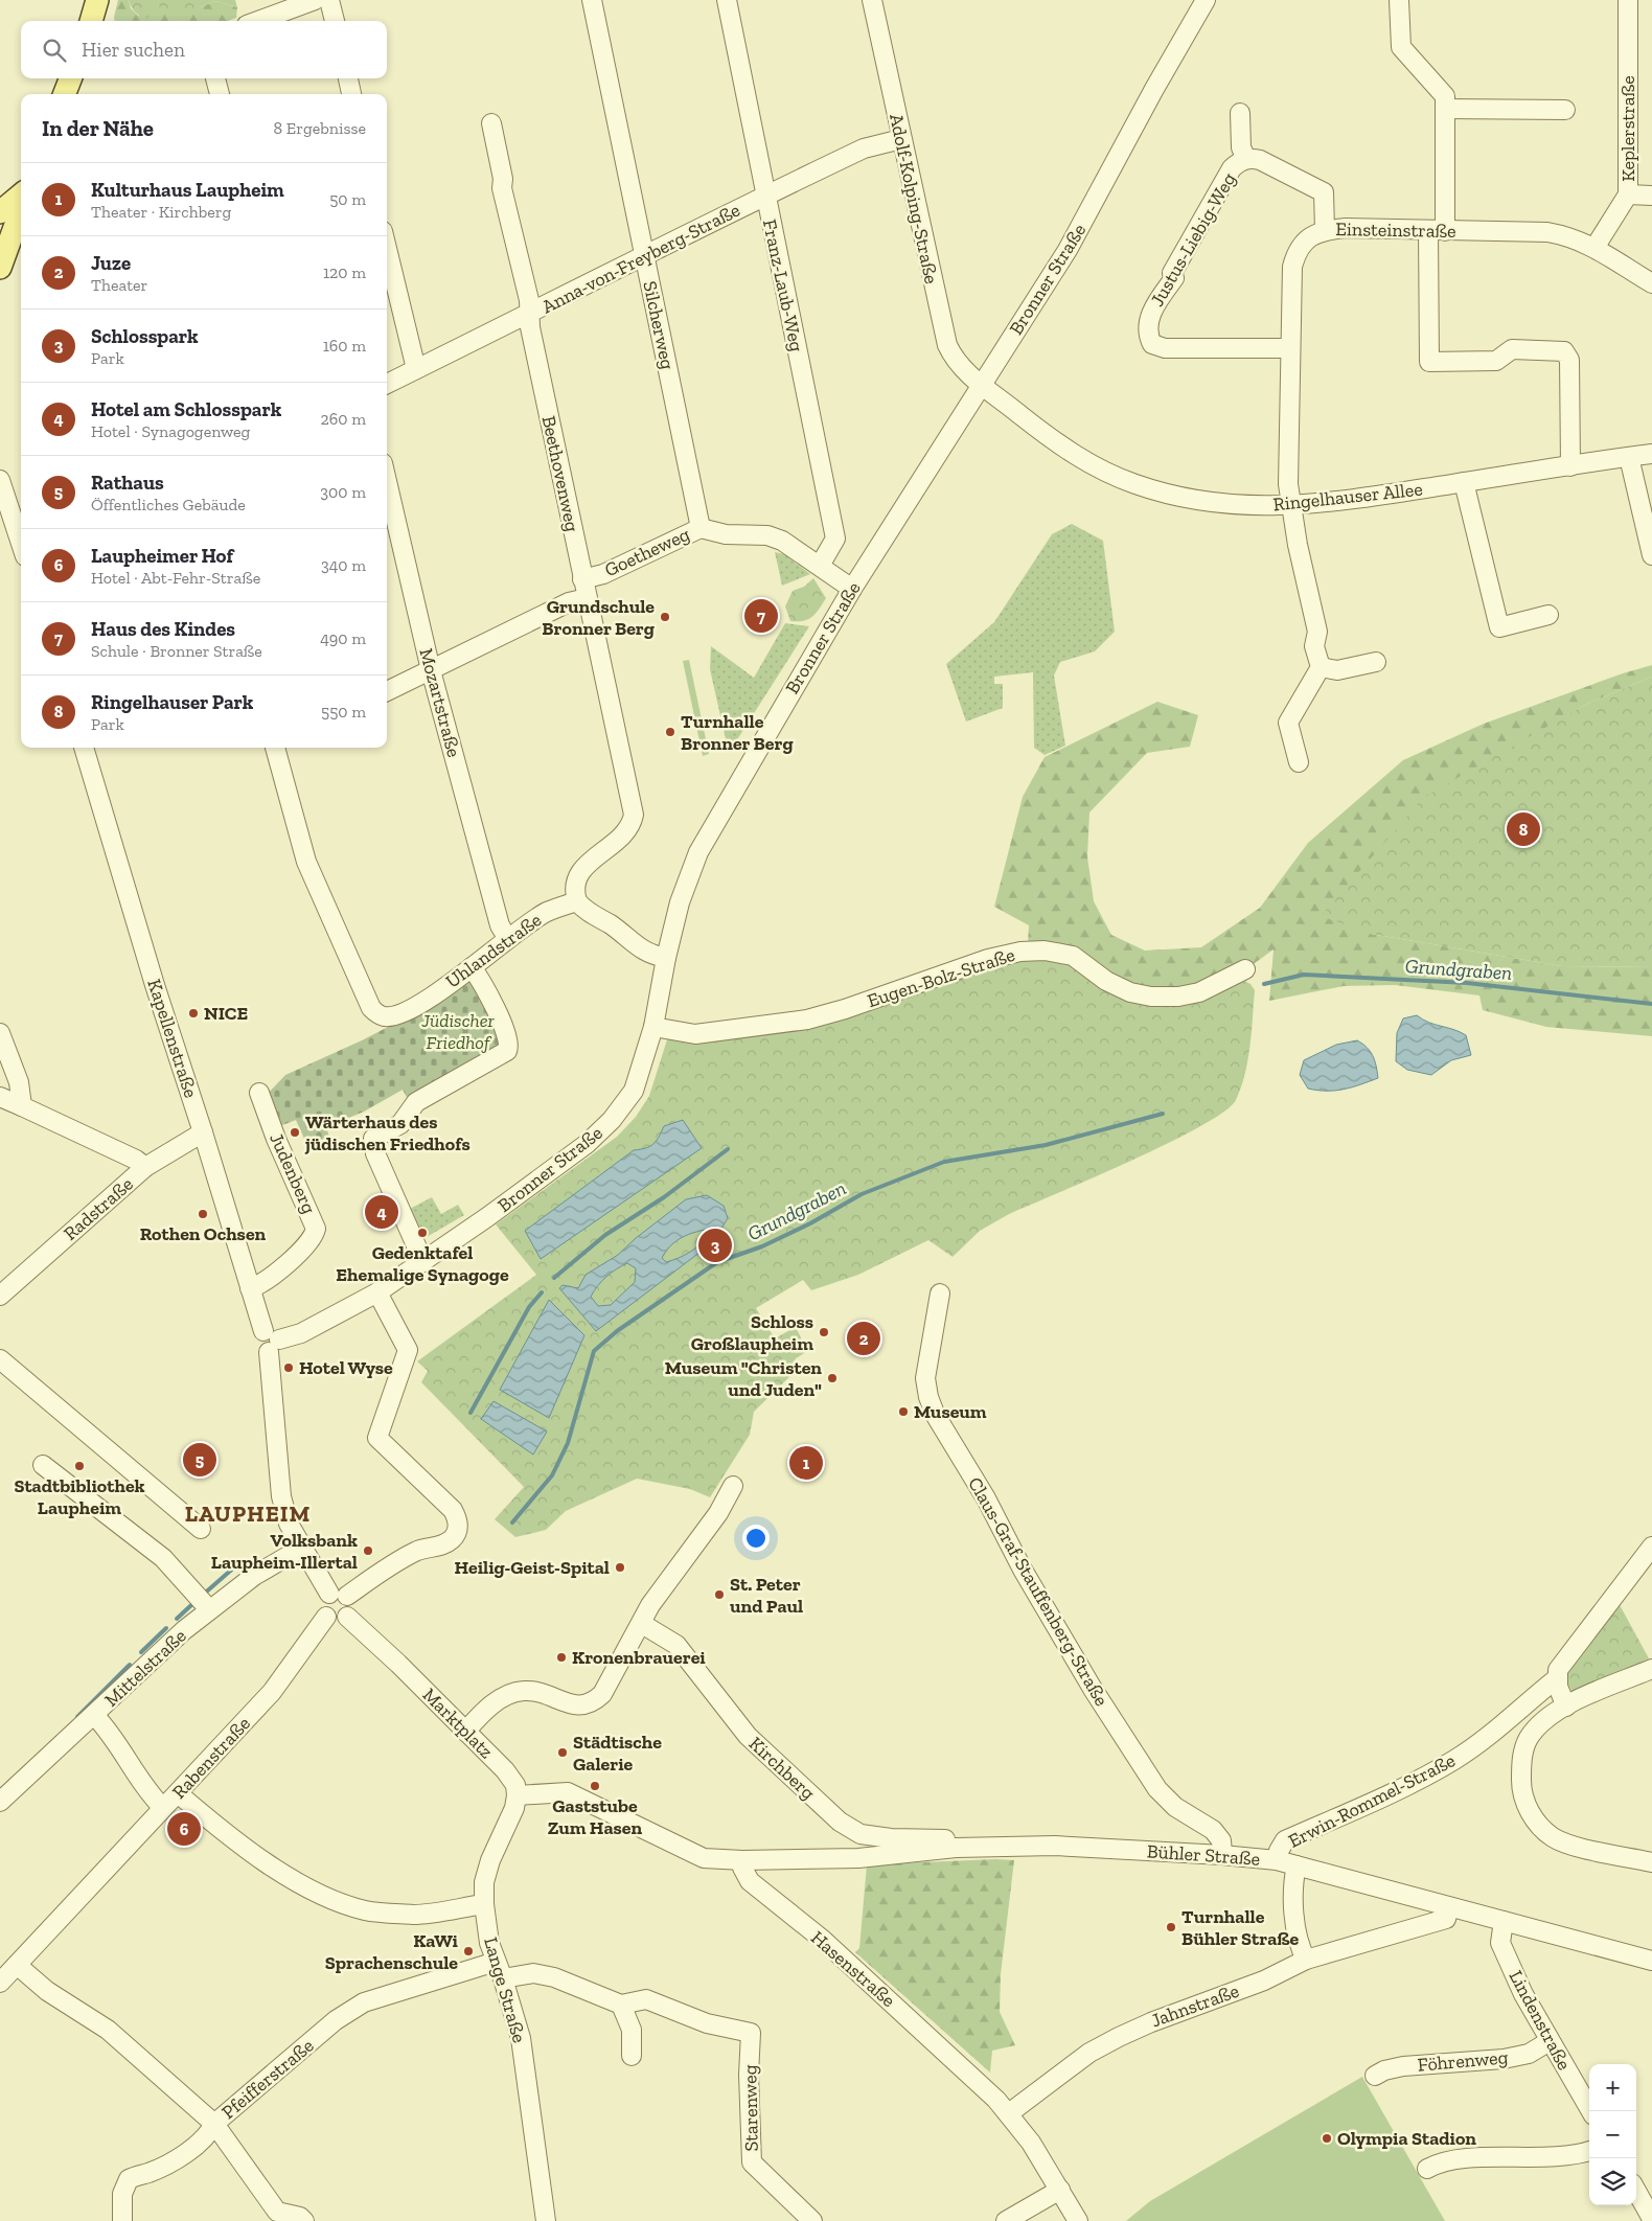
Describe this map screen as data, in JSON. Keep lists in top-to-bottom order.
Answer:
{
  "streets": {
    "street": [
      "Keplerstraße",
      "Adolf-Kolping-Straße",
      "Einsteinstraße",
      "Justus-Liebig-Weg",
      "Anna-von-Freyberg-Straße",
      "Bronner Straße",
      "Franz-Laub-Weg",
      "Silcherweg",
      "Beethovenweg",
      "Ringelhauser Allee",
      "Goetheweg",
      "Mozartstraße",
      "Uhlandstraße",
      "Eugen-Bolz-Straße",
      "Kapellenstraße",
      "Judenberg",
      "Radstraße",
      "Claus-Graf-Stauffenberg-Straße",
      "Mittelstraße",
      "Marktplatz",
      "Rabenstraße",
      "Kirchberg",
      "Erwin-Rommel-Straße",
      "Bühler Straße",
      "Hasenstraße",
      "Lange Straße",
      "Jahnstraße",
      "Lindenstraße",
      "Föhrenweg",
      "Pfeifferstraße",
      "Starenweg"
    ]
  },
  "crossings": [
    ["Keplerstraße", "Einsteinstraße"],
    ["Adolf-Kolping-Straße", "Anna-von-Freyberg-Straße"],
    ["Adolf-Kolping-Straße", "Bronner Straße"],
    ["Adolf-Kolping-Straße", "Ringelhauser Allee"],
    ["Einsteinstraße", "Justus-Liebig-Weg"],
    ["Einsteinstraße", "Ringelhauser Allee"],
    ["Anna-von-Freyberg-Straße", "Franz-Laub-Weg"],
    ["Anna-von-Freyberg-Straße", "Silcherweg"],
    ["Anna-von-Freyberg-Straße", "Beethovenweg"],
    ["Bronner Straße", "Ringelhauser Allee"],
    ["Bronner Straße", "Goetheweg"],
    ["Bronner Straße", "Eugen-Bolz-Straße"],
    ["Bronner Straße", "Kapellenstraße"],
    ["Franz-Laub-Weg", "Goetheweg"],
    ["Silcherweg", "Goetheweg"],
    ["Beethovenweg", "Goetheweg"],
    ["Beethovenweg", "Uhlandstraße"],
    ["Mozartstraße", "Uhlandstraße"],
    ["Kapellenstraße", "Judenberg"],
    ["Kapellenstraße", "Radstraße"],
    ["Kapellenstraße", "Mittelstraße"],
    ["Claus-Graf-Stauffenberg-Straße", "Bühler Straße"],
    ["Marktplatz", "Rabenstraße"],
    ["Marktplatz", "Lange Straße"],
    ["Rabenstraße", "Pfeifferstraße"],
    ["Kirchberg", "Bühler Straße"],
    ["Erwin-Rommel-Straße", "Bühler Straße"],
    ["Bühler Straße", "Hasenstraße"],
    ["Bühler Straße", "Jahnstraße"],
    ["Bühler Straße", "Lindenstraße"],
    ["Hasenstraße", "Jahnstraße"],
    ["Lange Straße", "Pfeifferstraße"],
    ["Lindenstraße", "Föhrenweg"],
    ["Pfeifferstraße", "Starenweg"]
  ],
  "districts": ["LAUPHEIM"],
  "water": ["Grundgraben"],
  "parks": ["Jüdischer Friedhof"],
  "places": [
    "Grundschule Bronner Berg",
    "Turnhalle Bronner Berg",
    "NICE",
    "Wärterhaus des jüdischen Friedhofs",
    "Rothen Ochsen",
    "Gedenktafel Ehemalige Synagoge",
    "Schloss Großlaupheim",
    "Hotel Wyse",
    "Museum \"Christen und Juden\"",
    "Museum",
    "Stadtbibliothek Laupheim",
    "Volksbank Laupheim-Illertal",
    "Heilig-Geist-Spital",
    "St. Peter und Paul",
    "Kronenbrauerei",
    "Städtische Galerie",
    "Gaststube Zum Hasen",
    "Turnhalle Bühler Straße",
    "KaWi Sprachenschule",
    "Olympia Stadion"
  ],
  "page": {
    "search": "Hier suchen",
    "heading": ["In der Nähe", "8 Ergebnisse"],
    "list": [
      {
        "mark": "1",
        "name": "Kulturhaus Laupheim",
        "note": "Theater · Kirchberg",
        "value": "50 m"
      },
      {
        "mark": "2",
        "name": "Juze",
        "note": "Theater",
        "value": "120 m"
      },
      {
        "mark": "3",
        "name": "Schlosspark",
        "note": "Park",
        "value": "160 m"
      },
      {
        "mark": "4",
        "name": "Hotel am Schlosspark",
        "note": "Hotel · Synagogenweg",
        "value": "260 m"
      },
      {
        "mark": "5",
        "name": "Rathaus",
        "note": "Öffentliches Gebäude",
        "value": "300 m"
      },
      {
        "mark": "6",
        "name": "Laupheimer Hof",
        "note": "Hotel · Abt-Fehr-Straße",
        "value": "340 m"
      },
      {
        "mark": "7",
        "name": "Haus des Kindes",
        "note": "Schule · Bronner Straße",
        "value": "490 m"
      },
      {
        "mark": "8",
        "name": "Ringelhauser Park",
        "note": "Park",
        "value": "550 m"
      }
    ],
    "pins": [
      "7",
      "8",
      "4",
      "3",
      "2",
      "5",
      "1",
      "6"
    ],
    "map_buttons": ["+", "−"]
  }
}
